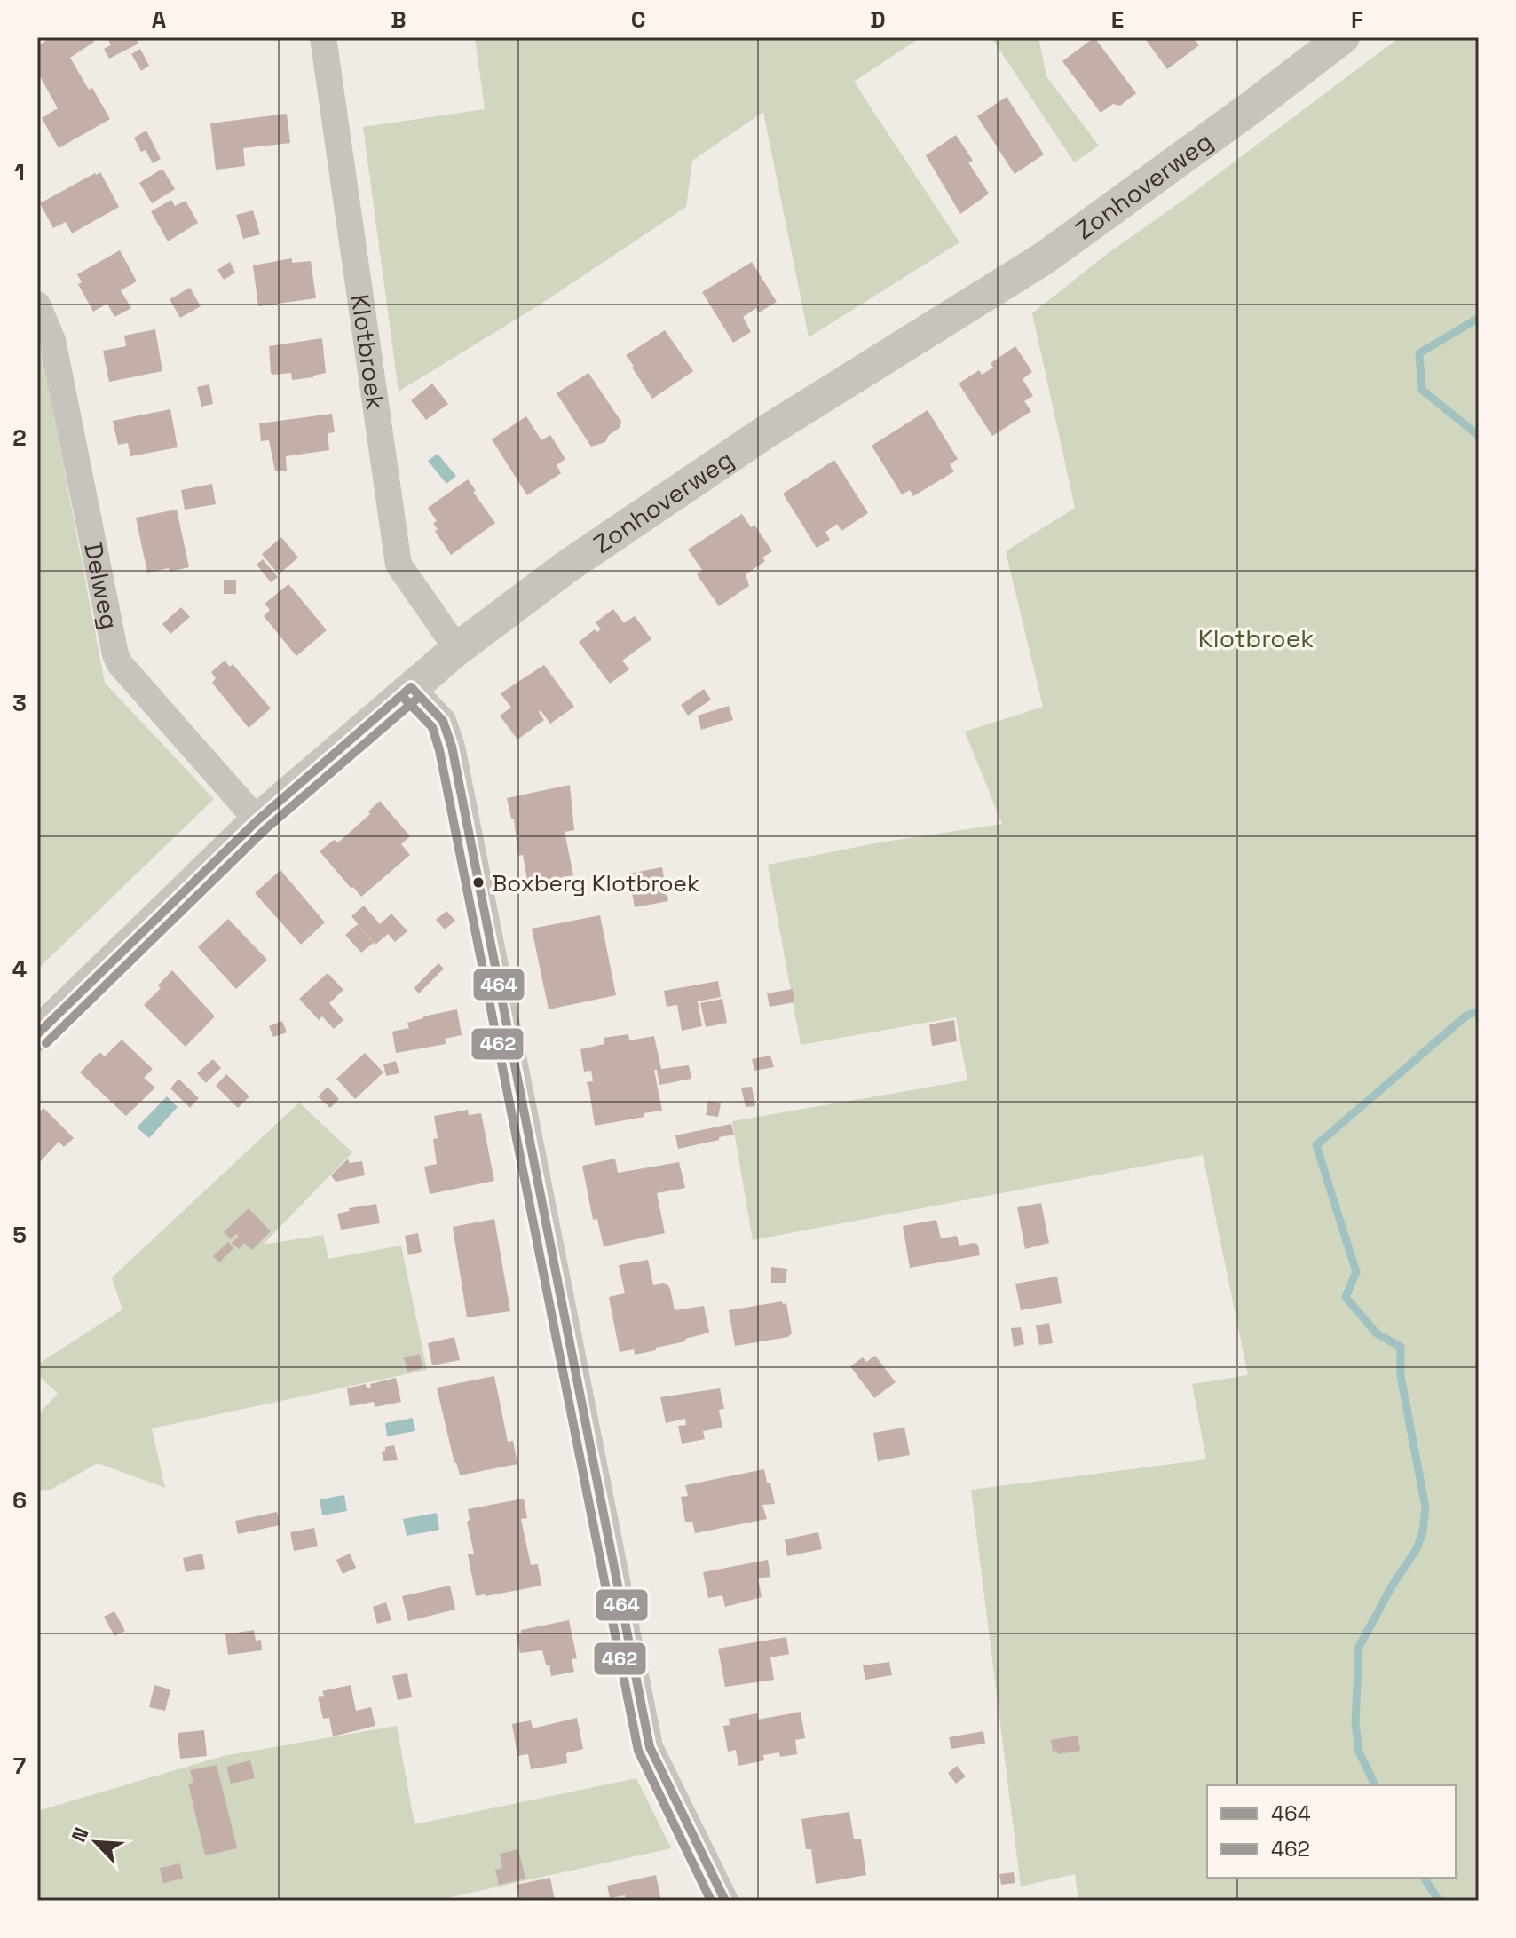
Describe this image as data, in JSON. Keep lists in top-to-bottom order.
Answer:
{
  "streets": {
    "street": ["Zonhoverweg", "Klotbroek", "Delweg"]
  },
  "crossings": [
    ["Zonhoverweg", "Klotbroek"],
    ["Zonhoverweg", "Delweg"]
  ],
  "parks": ["Klotbroek"],
  "places": ["Boxberg Klotbroek"],
  "lines": ["transit line 464", "transit line 462"],
  "legend": ["464", "462"],
  "north": "top left",
  "grid": {
    "columns": [
      "A",
      "B",
      "C",
      "D",
      "E",
      "F"
    ],
    "rows": [
      "1",
      "2",
      "3",
      "4",
      "5",
      "6",
      "7"
    ]
  }
}
